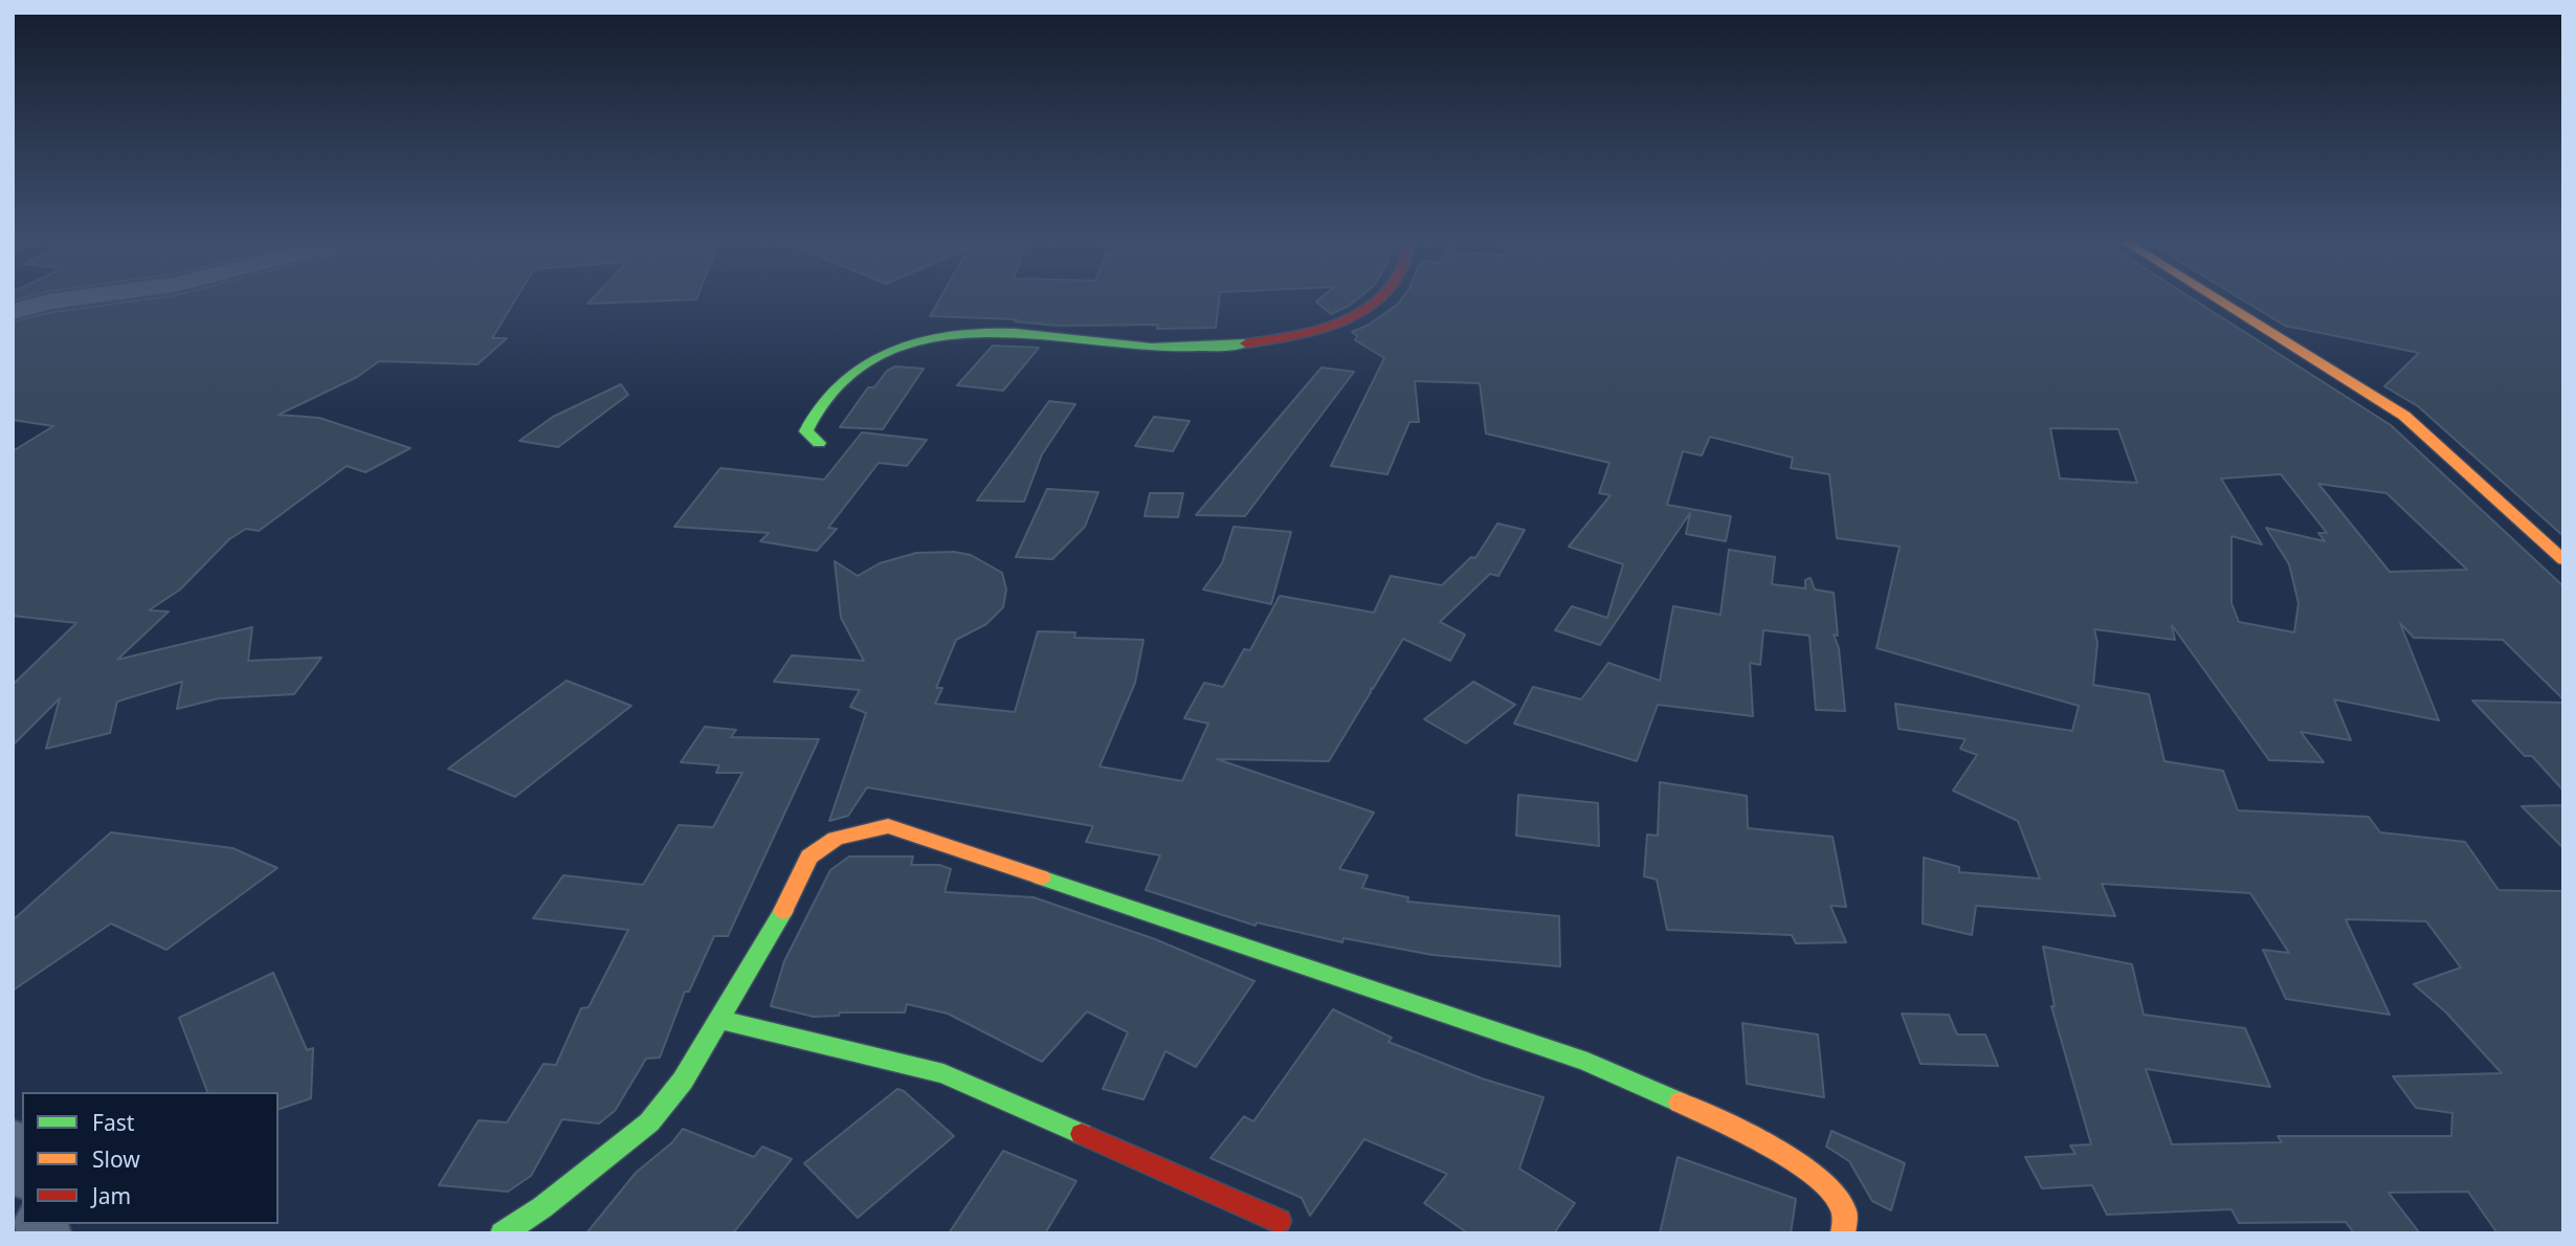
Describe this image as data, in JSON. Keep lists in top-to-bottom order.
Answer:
{
  "legend": ["Fast", "Slow", "Jam"]
}
